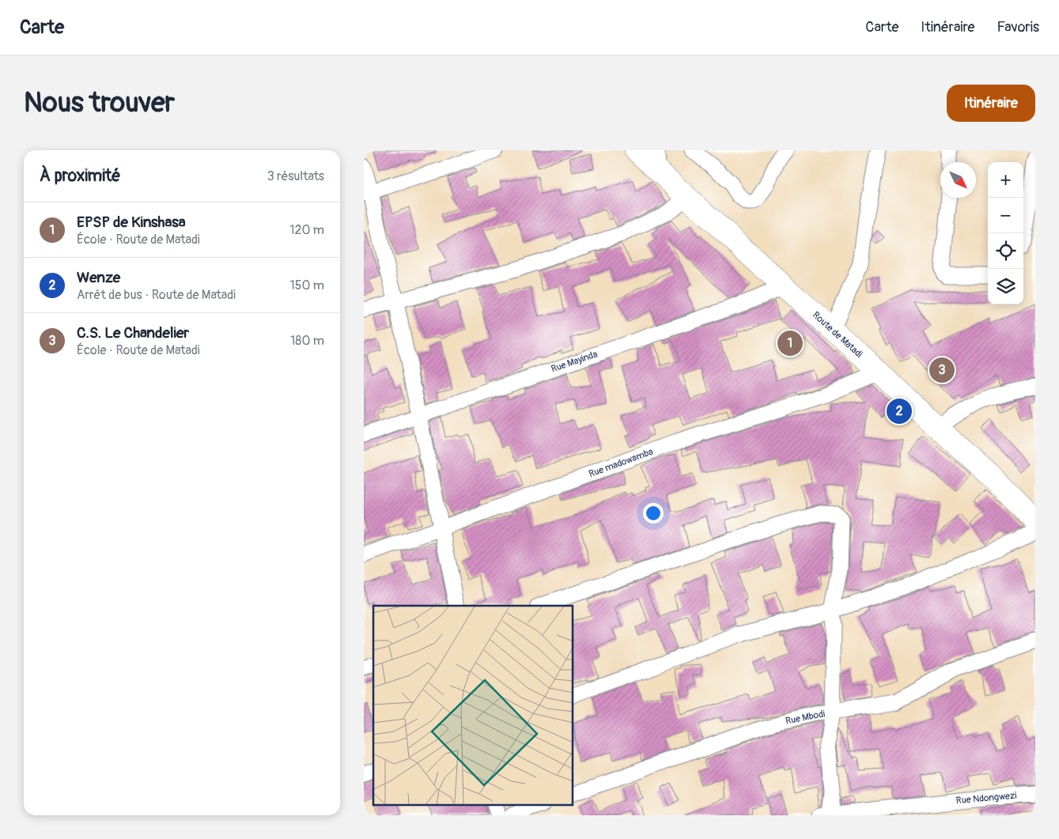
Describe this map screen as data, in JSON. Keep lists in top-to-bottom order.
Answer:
{
  "streets": {
    "highway": ["Route de Matadi"],
    "street": [
      "Rue Mayinda",
      "Rue madowamba",
      "Rue Mbodi",
      "Rue Ndongwezi"
    ]
  },
  "crossings": [
    ["Route de Matadi", "Rue Mayinda"],
    ["Route de Matadi", "Rue madowamba"]
  ],
  "north": "bottom right",
  "page": {
    "header": "Carte",
    "nav": ["Carte", "Itinéraire", "Favoris"],
    "buttons": "Itinéraire",
    "title": "Nous trouver",
    "heading": ["À proximité", "3 résultats"],
    "map_buttons": ["+", "−"],
    "list": [
      {
        "mark": "1",
        "name": "EPSP de Kinshasa",
        "note": "École · Route de Matadi",
        "value": "120 m"
      },
      {
        "mark": "2",
        "name": "Wenze",
        "note": "Arrêt de bus · Route de Matadi",
        "value": "150 m"
      },
      {
        "mark": "3",
        "name": "C.S. Le Chandelier",
        "note": "École · Route de Matadi",
        "value": "180 m"
      }
    ],
    "pins": ["1", "3", "2"]
  }
}
